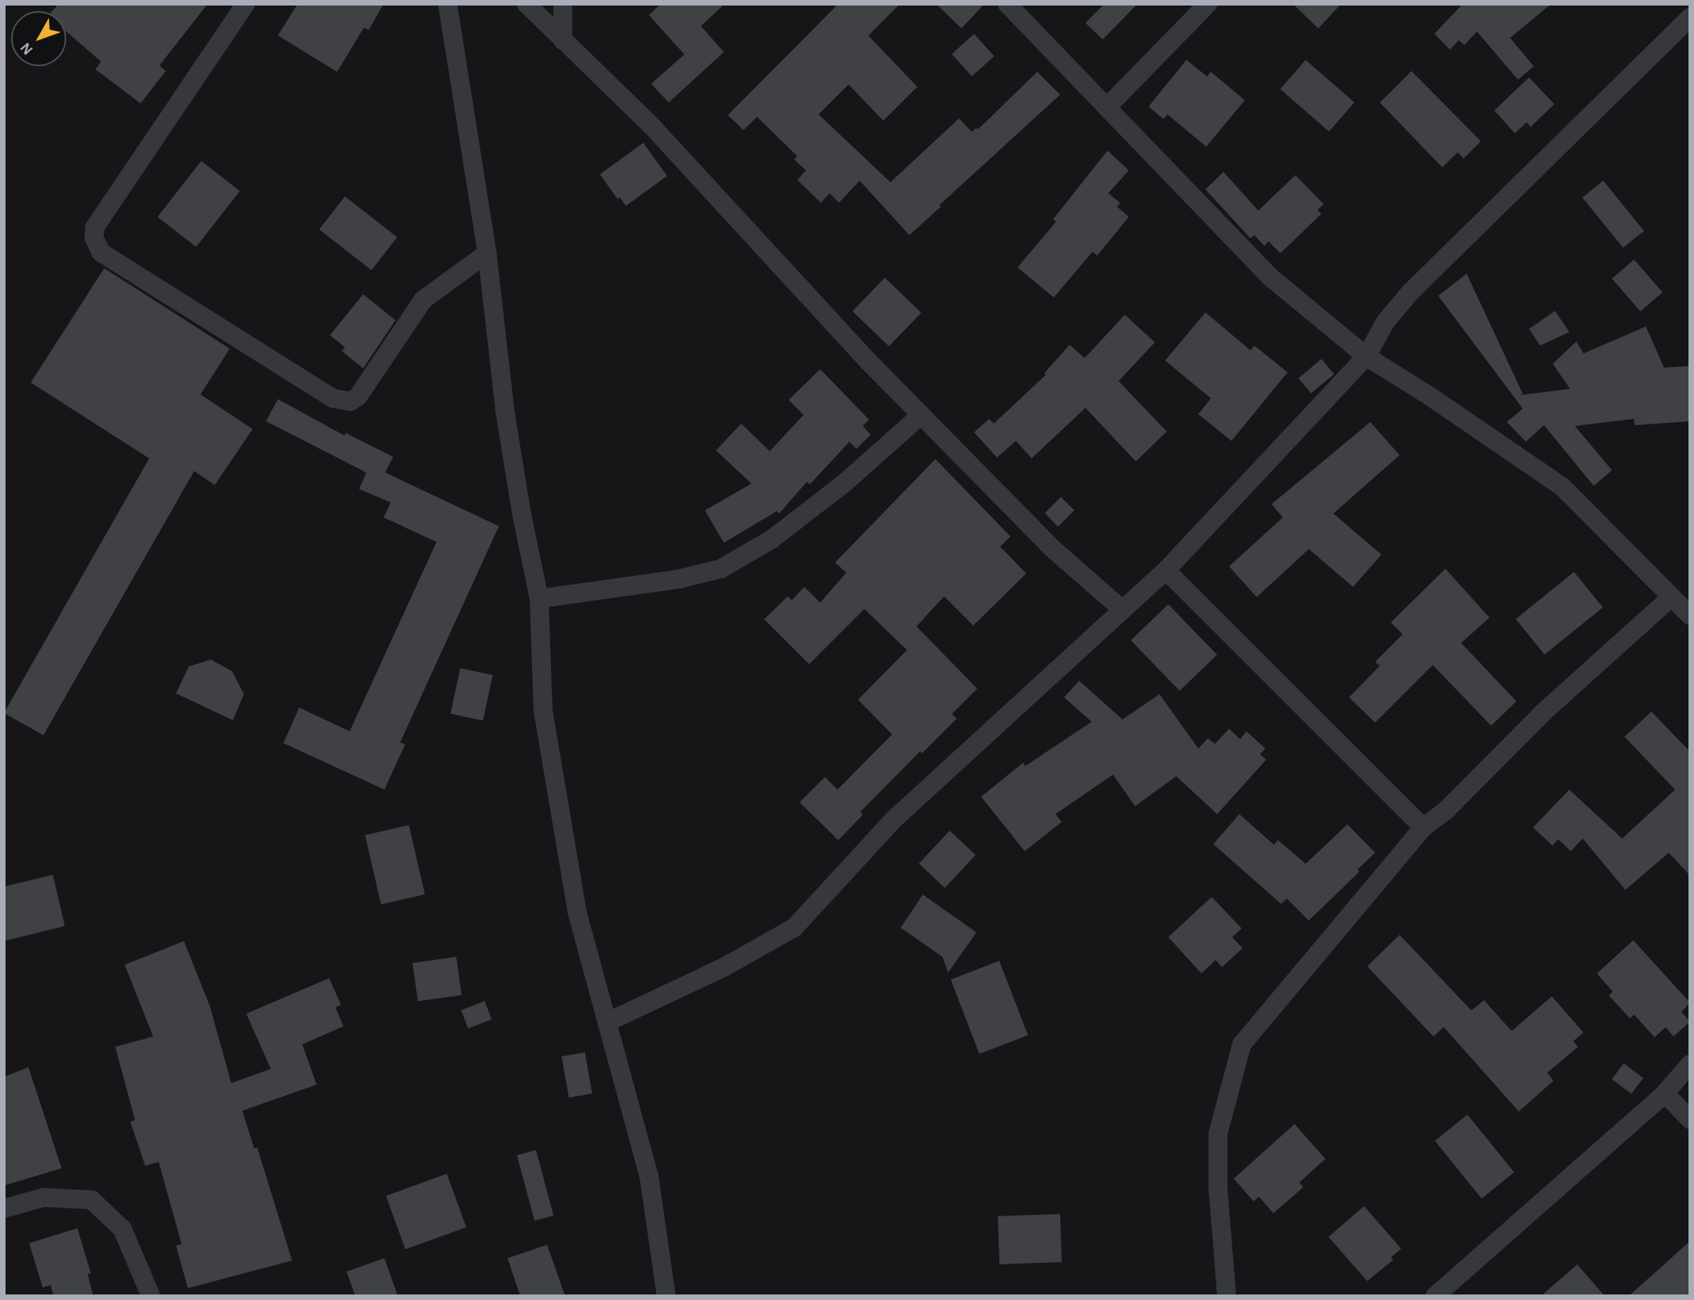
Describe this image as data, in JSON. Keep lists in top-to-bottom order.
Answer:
{
  "north": "bottom left"
}
